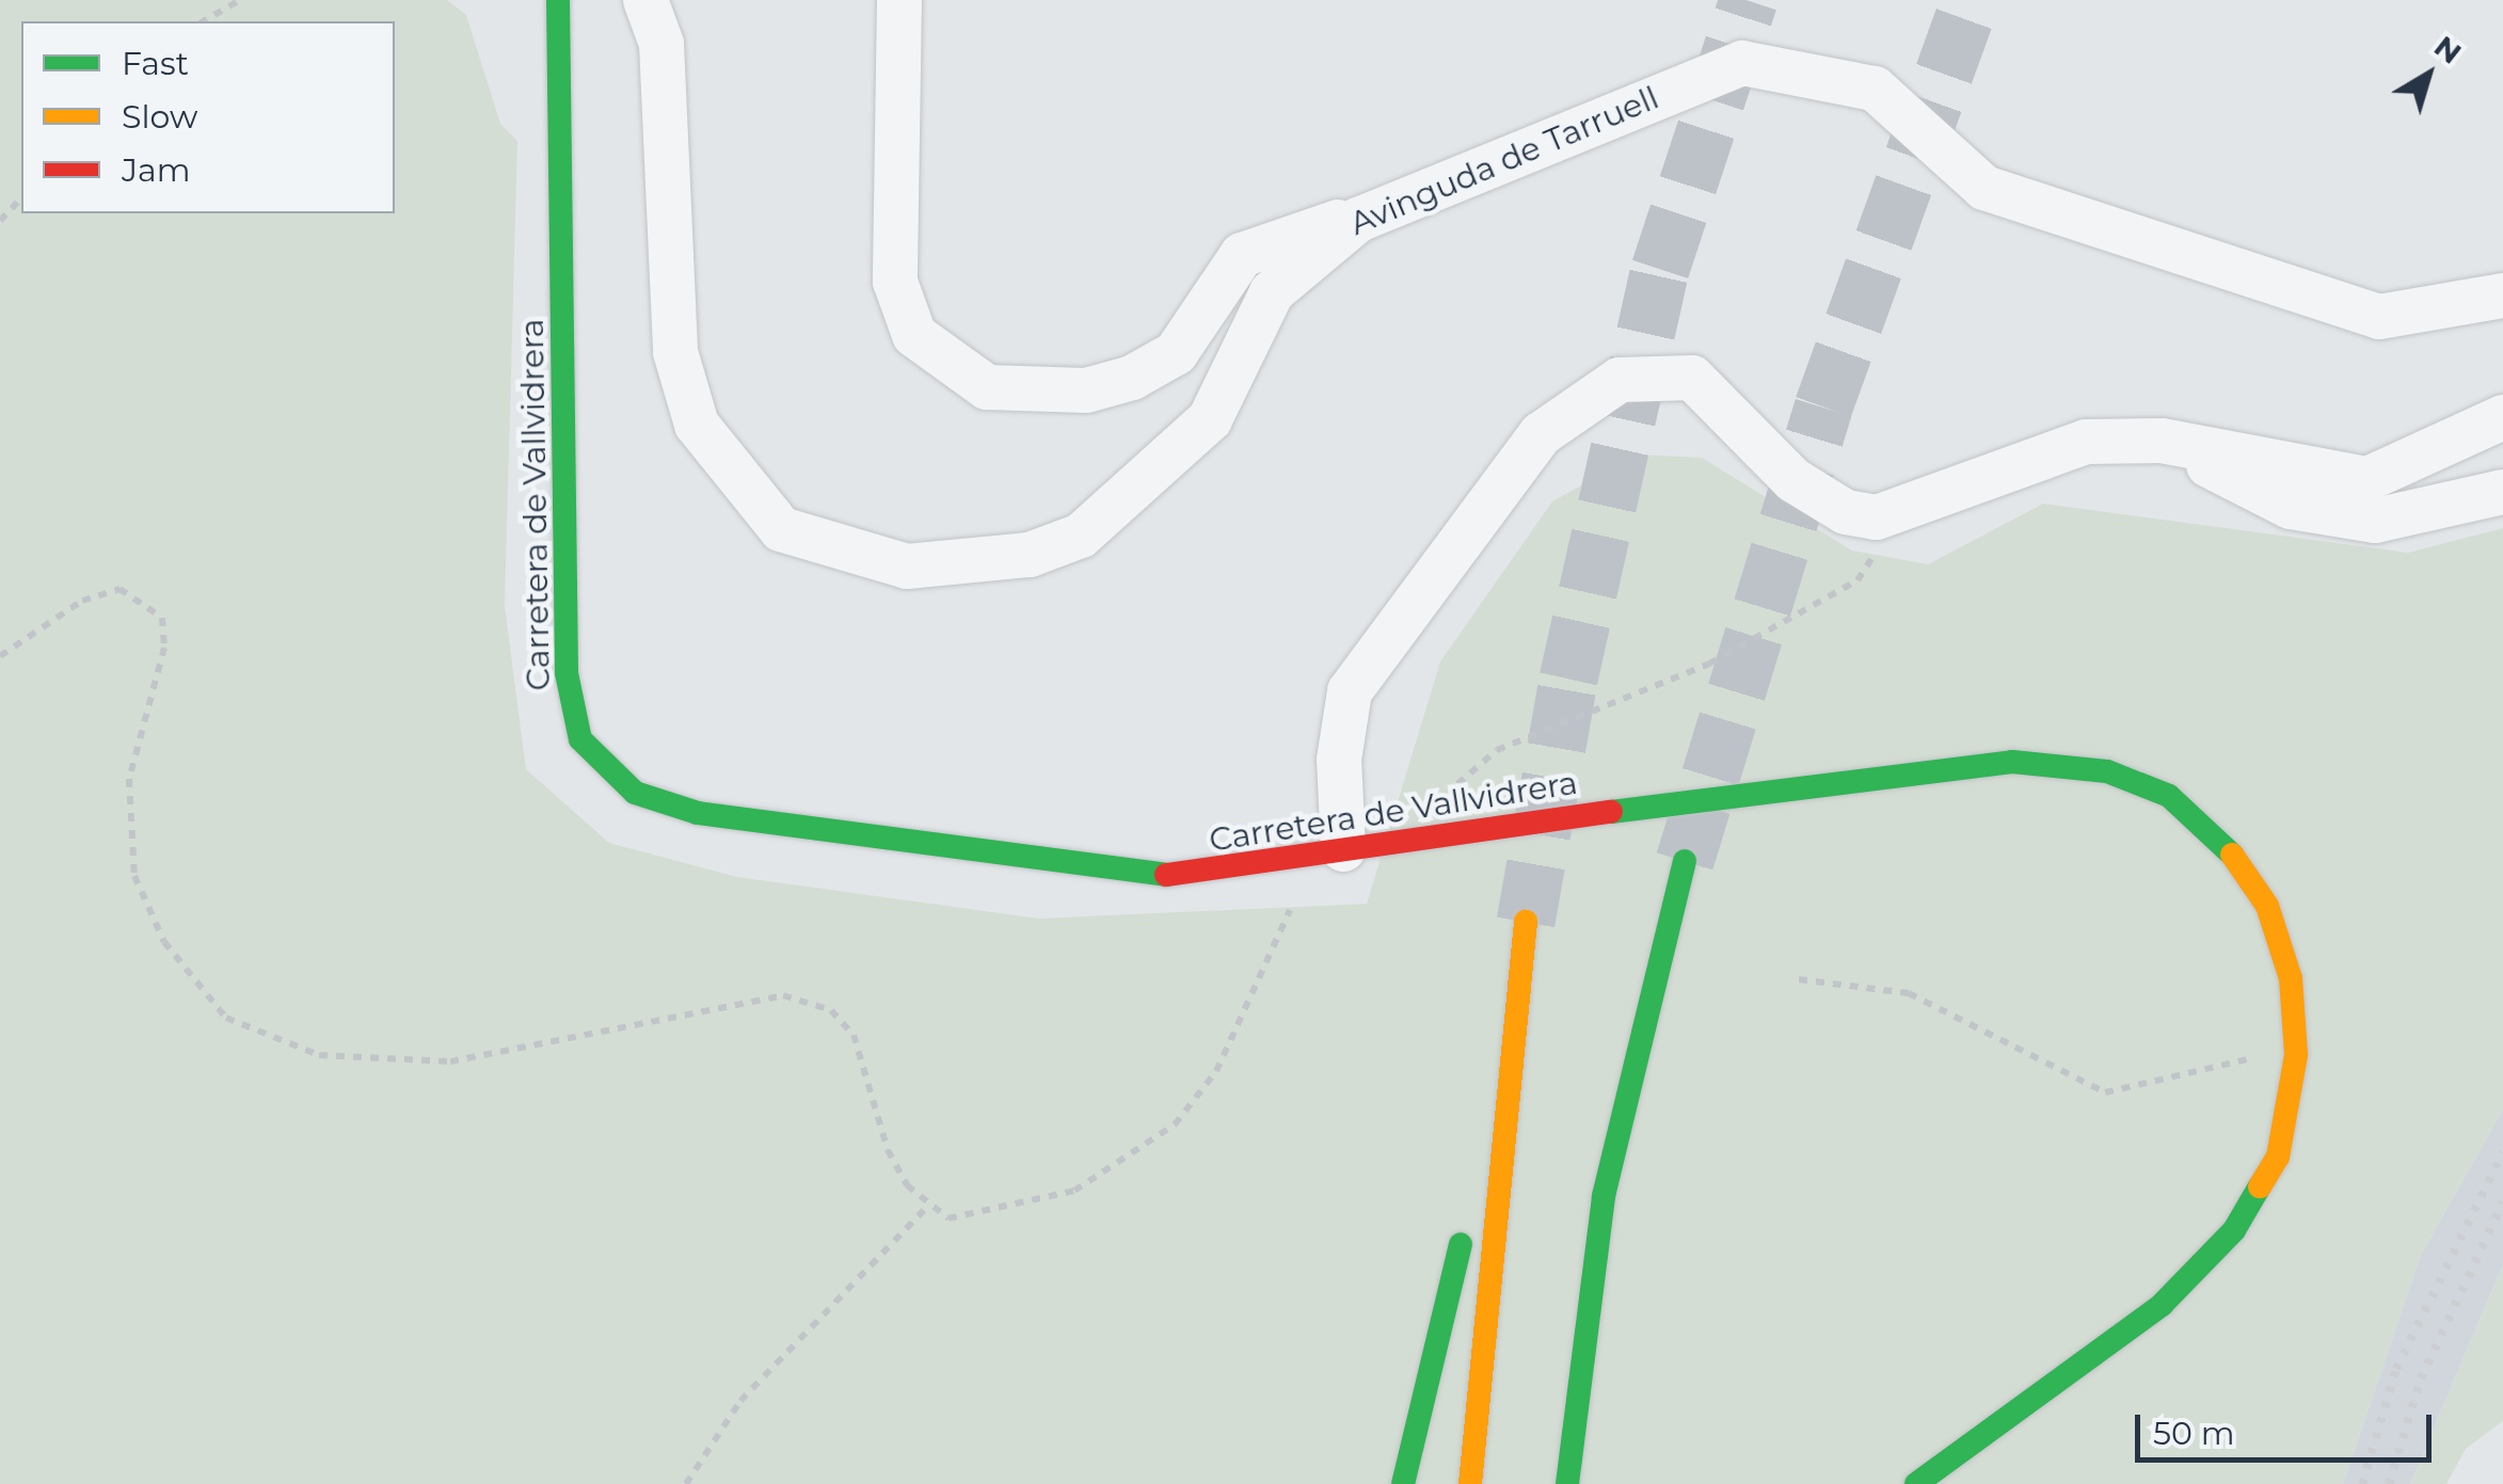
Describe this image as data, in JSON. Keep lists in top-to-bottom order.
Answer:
{
  "streets": {
    "main road": ["Carretera de Vallvidrera"],
    "street": ["Avinguda de Tarruell"]
  },
  "legend": ["Fast", "Slow", "Jam"],
  "scale_bar": "50 m",
  "north": "top right"
}
